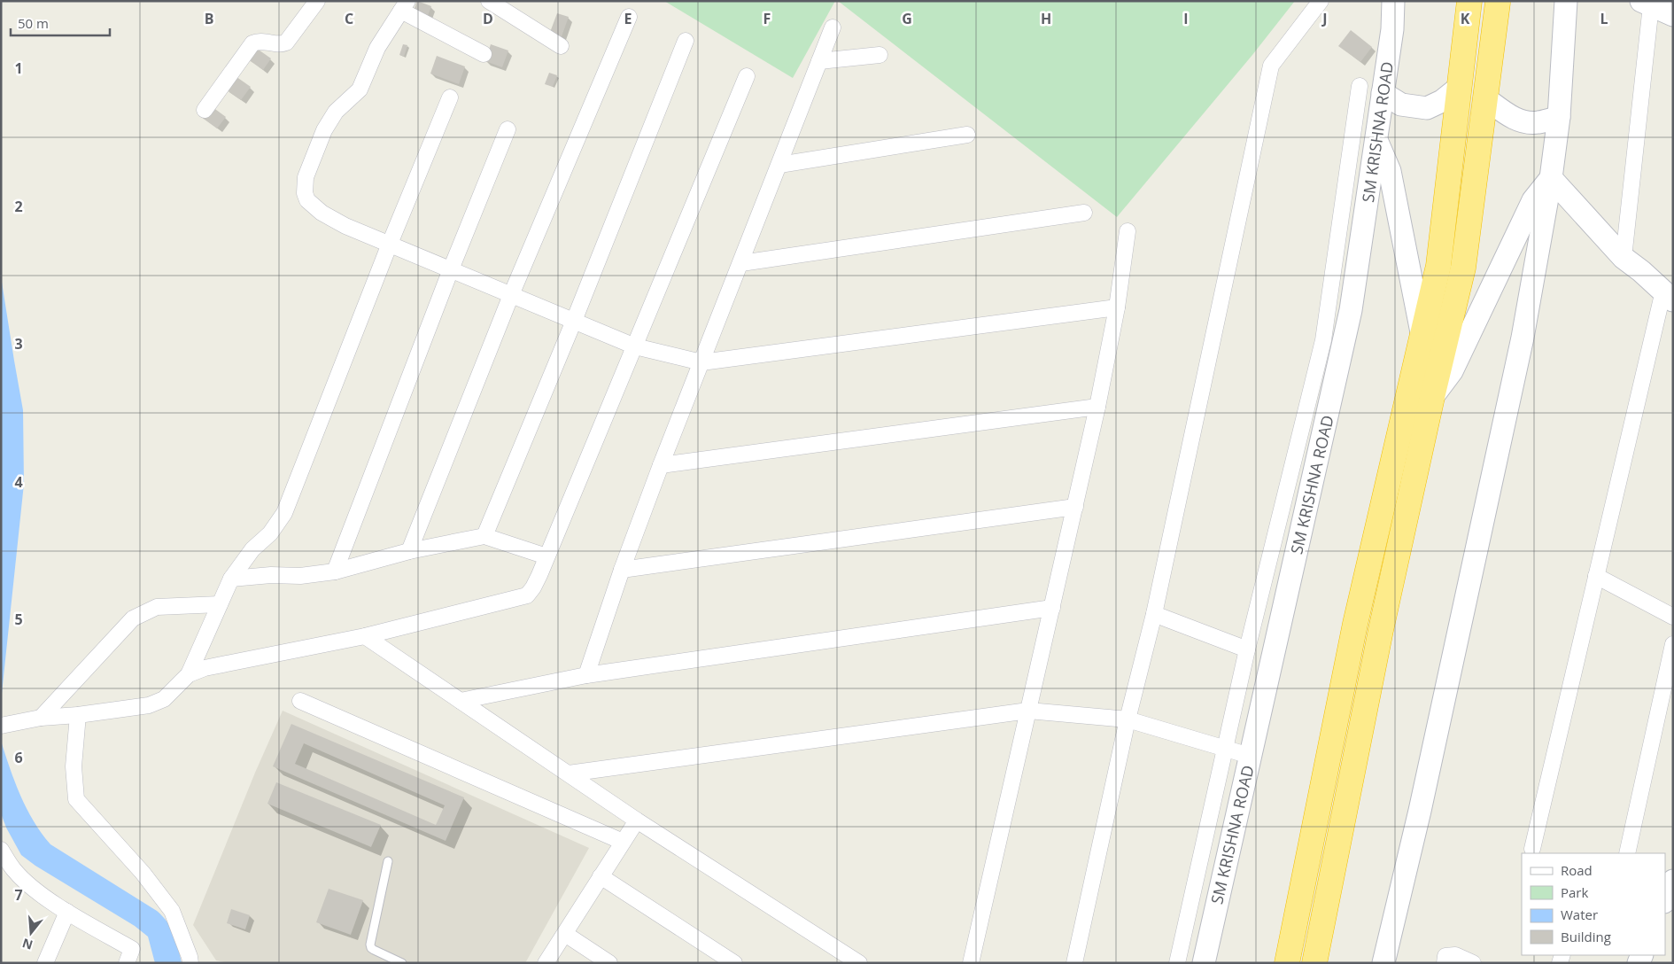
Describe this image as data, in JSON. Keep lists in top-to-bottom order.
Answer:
{
  "streets": {
    "street": ["SM KRISHNA ROAD"]
  },
  "legend": [
    "Road",
    "Park",
    "Water",
    "Building"
  ],
  "scale_bar": "50 m",
  "north": "bottom",
  "grid": {
    "columns": [
      "B",
      "C",
      "D",
      "E",
      "F",
      "G",
      "H",
      "I",
      "J",
      "K",
      "L"
    ],
    "rows": [
      "1",
      "2",
      "3",
      "4",
      "5",
      "6",
      "7"
    ]
  }
}
